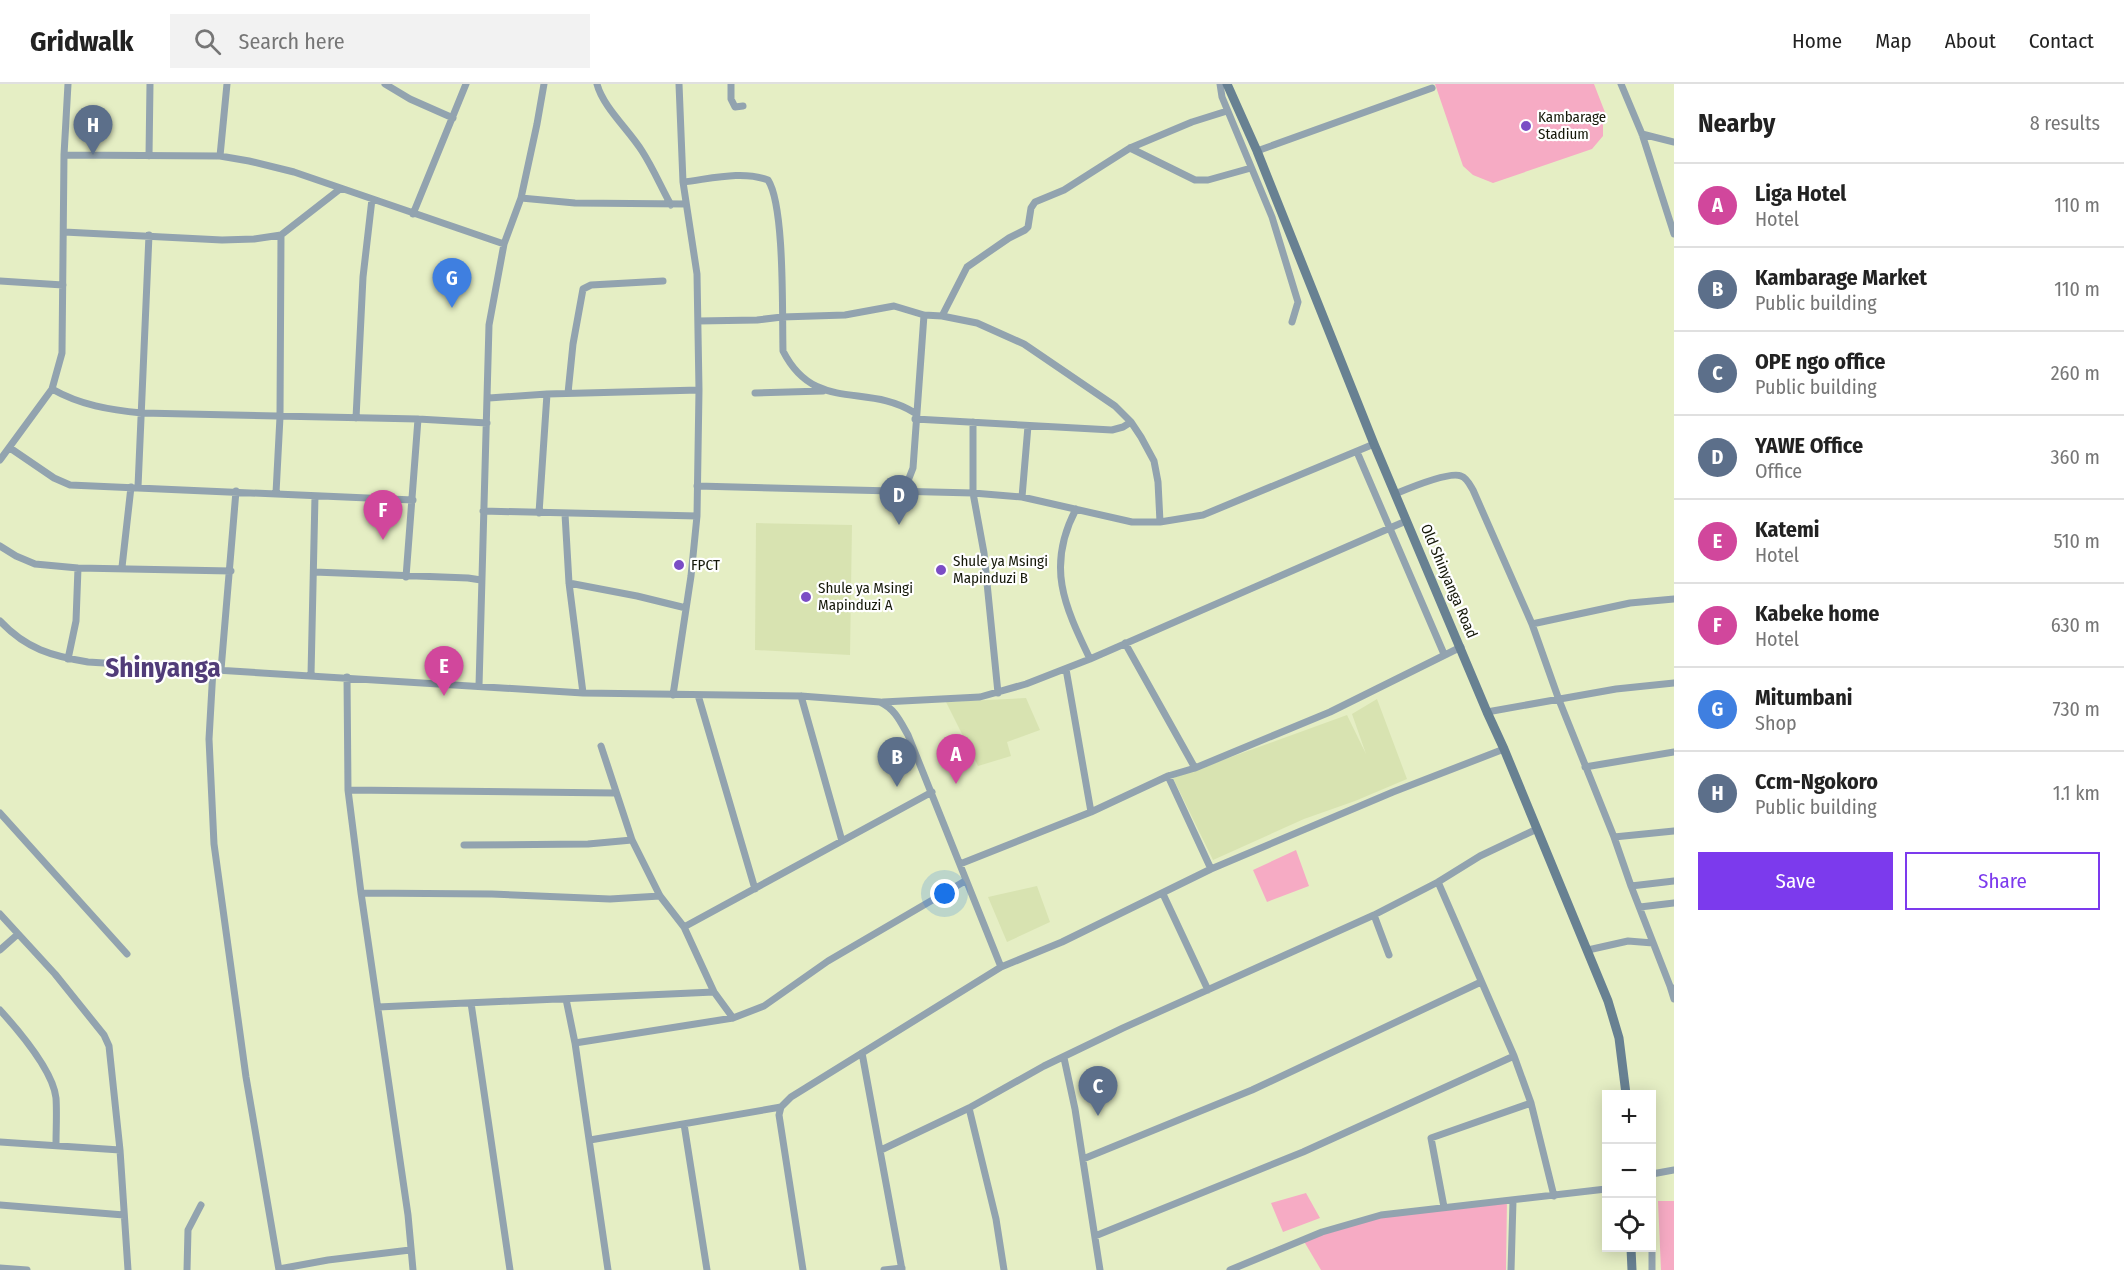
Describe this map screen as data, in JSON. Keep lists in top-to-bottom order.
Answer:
{
  "streets": {
    "main road": ["Old Shinyanga Road"]
  },
  "districts": ["Shinyanga"],
  "places": [
    "Kambarage Stadium",
    "FPCT",
    "Shule ya Msingi Mapinduzi B",
    "Shule ya Msingi Mapinduzi A"
  ],
  "page": {
    "header": "Gridwalk",
    "search": "Search here",
    "nav": [
      "Home",
      "Map",
      "About",
      "Contact"
    ],
    "heading": ["Nearby", "8 results"],
    "pins": [
      "H",
      "G",
      "D",
      "F",
      "E",
      "A",
      "B",
      "C"
    ],
    "list": [
      {
        "mark": "A",
        "name": "Liga Hotel",
        "note": "Hotel",
        "value": "110 m"
      },
      {
        "mark": "B",
        "name": "Kambarage Market",
        "note": "Public building",
        "value": "110 m"
      },
      {
        "mark": "C",
        "name": "OPE ngo office",
        "note": "Public building",
        "value": "260 m"
      },
      {
        "mark": "D",
        "name": "YAWE Office",
        "note": "Office",
        "value": "360 m"
      },
      {
        "mark": "E",
        "name": "Katemi",
        "note": "Hotel",
        "value": "510 m"
      },
      {
        "mark": "F",
        "name": "Kabeke home",
        "note": "Hotel",
        "value": "630 m"
      },
      {
        "mark": "G",
        "name": "Mitumbani",
        "note": "Shop",
        "value": "730 m"
      },
      {
        "mark": "H",
        "name": "Ccm-Ngokoro",
        "note": "Public building",
        "value": "1.1 km"
      }
    ],
    "buttons": ["Save", "Share"],
    "map_buttons": ["+", "−"]
  }
}
